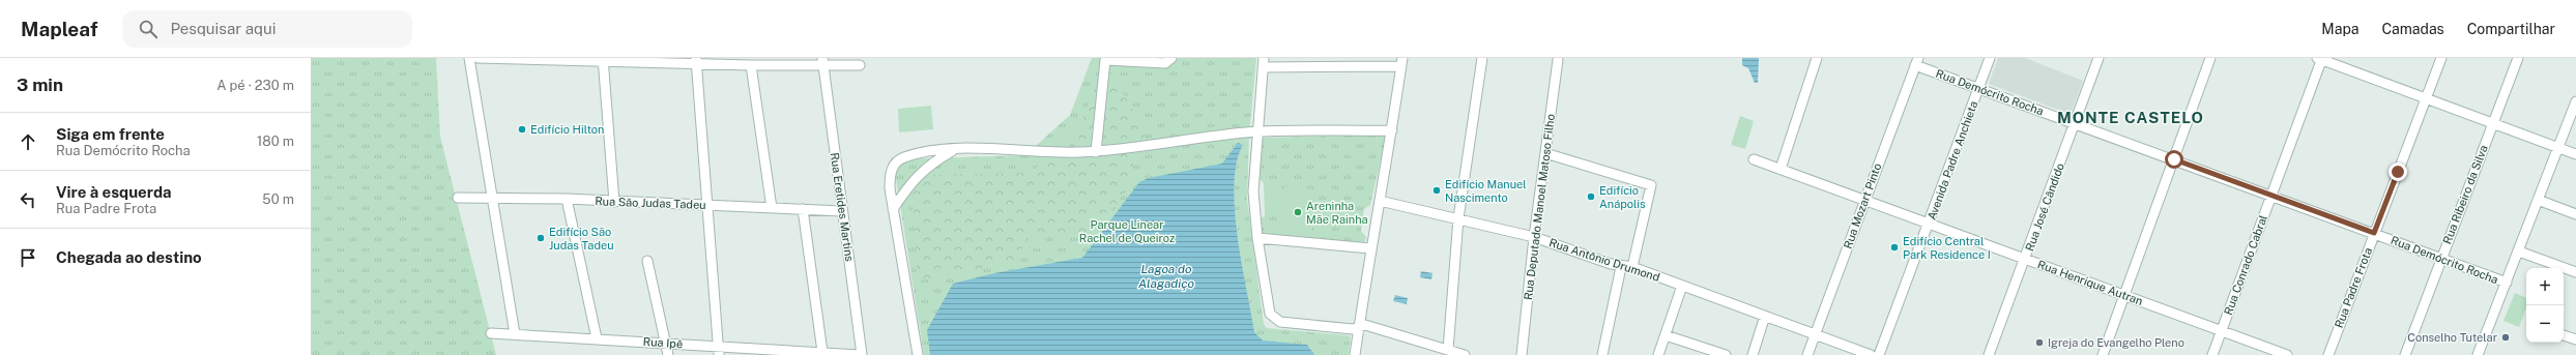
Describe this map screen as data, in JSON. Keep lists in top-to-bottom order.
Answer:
{
  "streets": {
    "street": [
      "Rua Demócrito Rocha",
      "Avenida Padre Anchieta",
      "Rua Ribeiro da Silva",
      "Rua São Judas Tadeu",
      "Rua Mozart Pinto",
      "Rua Eretides Martins",
      "Rua Deputado Manoel Matoso Filho",
      "Rua José Cândido",
      "Rua Antônio Drumond",
      "Rua Conrado Cabral",
      "Rua Henrique Autran",
      "Rua Padre Frota",
      "Rua Ipê"
    ]
  },
  "crossings": [
    ["Rua Demócrito Rocha", "Avenida Padre Anchieta"],
    ["Rua Demócrito Rocha", "Rua Ribeiro da Silva"],
    ["Rua Demócrito Rocha", "Rua Mozart Pinto"],
    ["Rua Demócrito Rocha", "Rua José Cândido"],
    ["Rua Demócrito Rocha", "Rua Conrado Cabral"],
    ["Rua Demócrito Rocha", "Rua Padre Frota"],
    ["Avenida Padre Anchieta", "Rua Henrique Autran"],
    ["Rua São Judas Tadeu", "Rua Eretides Martins"],
    ["Rua Mozart Pinto", "Rua Antônio Drumond"],
    ["Rua Mozart Pinto", "Rua Henrique Autran"],
    ["Rua Eretides Martins", "Rua Ipê"],
    ["Rua Deputado Manoel Matoso Filho", "Rua Antônio Drumond"],
    ["Rua José Cândido", "Rua Henrique Autran"],
    ["Rua Conrado Cabral", "Rua Henrique Autran"]
  ],
  "districts": ["MONTE CASTELO"],
  "water": ["Lagoa do Alagadiço"],
  "parks": ["Parque Linear Rachel de Queiroz"],
  "places": [
    "Edifício Hilton",
    "Edifício Manuel Nascimento",
    "Edifício Anápolis",
    "Areninha Mãe Rainha",
    "Edifício São Judas Tadeu",
    "Edifício Central Park Residence I",
    "Conselho Tutelar",
    "Igreja do Evangelho Pleno"
  ],
  "page": {
    "header": "Mapleaf",
    "search": "Pesquisar aqui",
    "nav": ["Mapa", "Camadas", "Compartilhar"],
    "heading": ["3 min", "A pé · 230 m"],
    "list": [
      ["Siga em frente", "Rua Demócrito Rocha", "180 m"],
      ["Vire à esquerda", "Rua Padre Frota", "50 m"],
      "Chegada ao destino"
    ],
    "map_buttons": ["+", "−"]
  }
}
